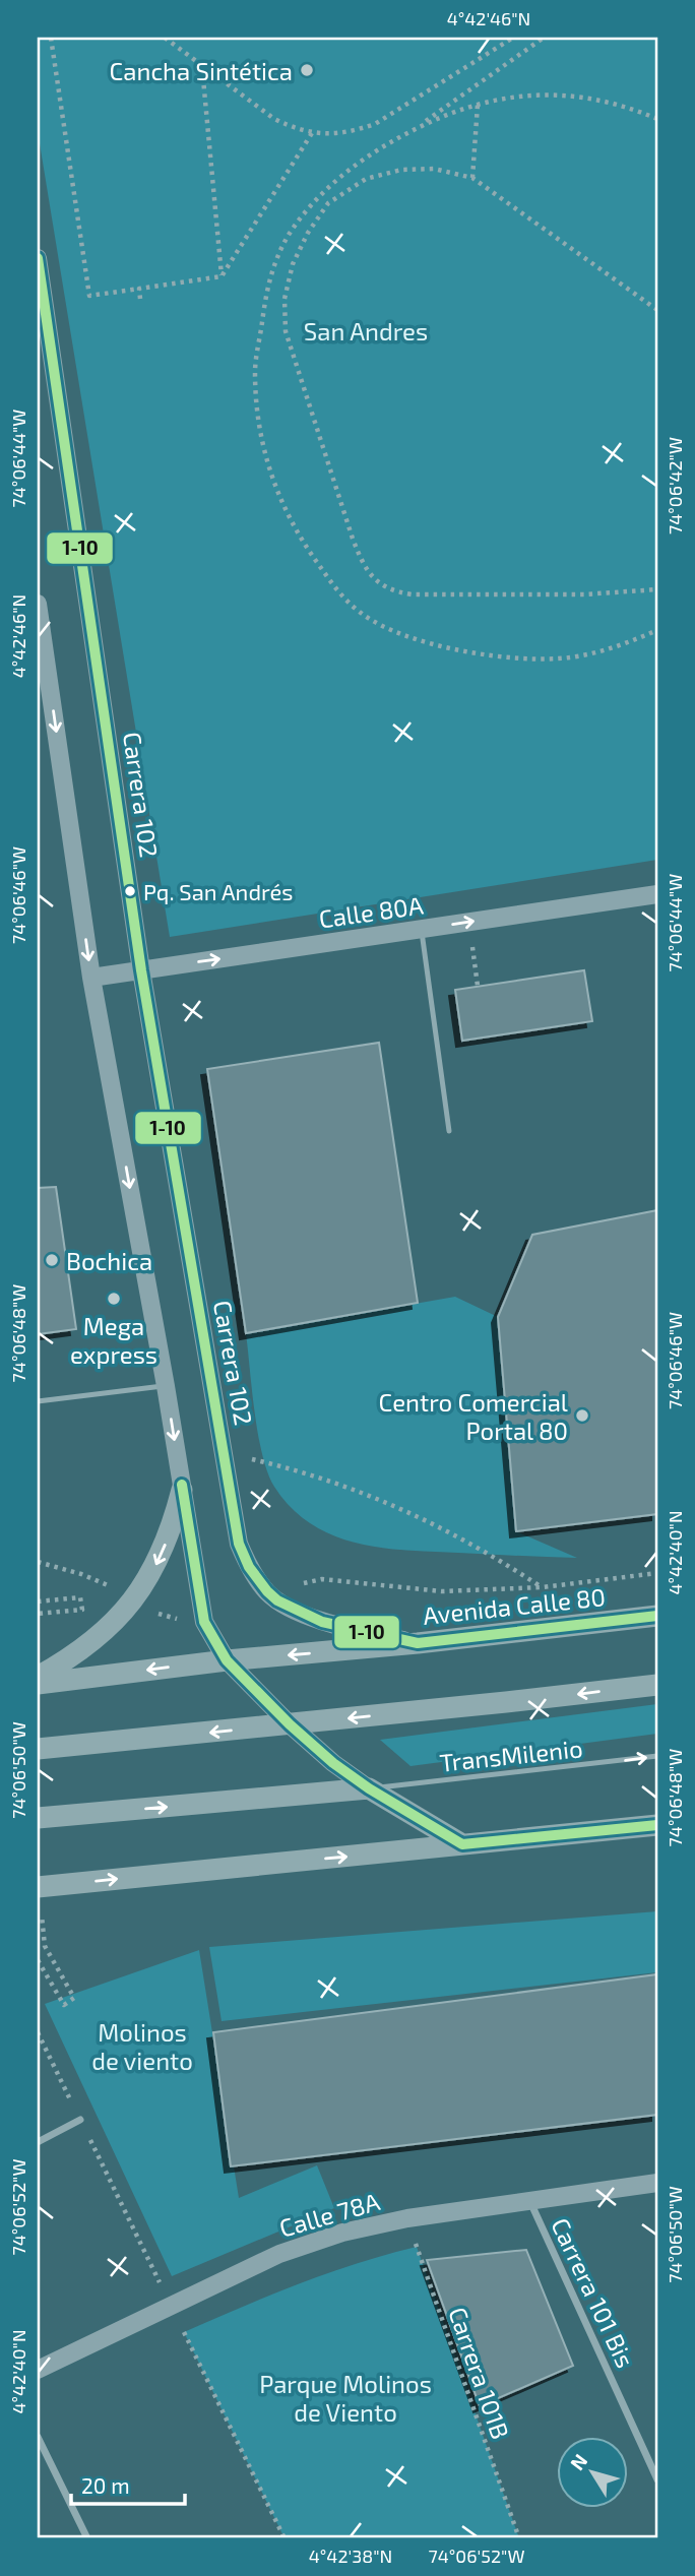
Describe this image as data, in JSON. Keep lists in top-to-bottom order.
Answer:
{
  "streets": {
    "highway": ["Avenida Calle 80"],
    "street": [
      "Carrera 102",
      "Calle 80A",
      "Calle 78A",
      "Carrera 101 Bis"
    ],
    "lane": ["TransMilenio"],
    "path": ["Carrera 101B"]
  },
  "crossings": [
    ["Carrera 102", "Calle 80A"],
    ["Carrera 102", "Avenida Calle 80"],
    ["Calle 78A", "Carrera 101 Bis"],
    ["Calle 78A", "Carrera 101B"]
  ],
  "one_way": ["Calle 80A", "TransMilenio"],
  "parks": ["San Andres", "Molinos de viento", "Parque Molinos de Viento"],
  "places": [
    "Cancha Sintética",
    "Pq. San Andrés",
    "Bochica",
    "Mega express",
    "Centro Comercial Portal 80"
  ],
  "lines": ["transit line 1-10"],
  "scale_bar": "20 m",
  "north": "top left",
  "coordinates": [
    "4°42'46\"N",
    "74°06'44\"W",
    "74°06'42\"W",
    "74°06'46\"W",
    "74°06'48\"W",
    "4°42'40\"N",
    "74°06'50\"W",
    "74°06'52\"W",
    "4°42'38\"N"
  ]
}
